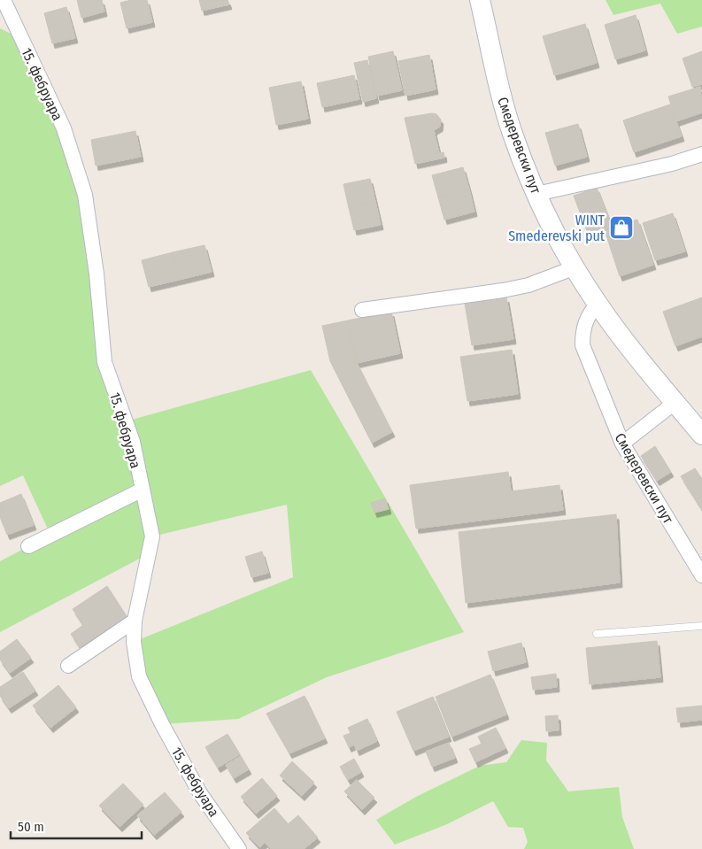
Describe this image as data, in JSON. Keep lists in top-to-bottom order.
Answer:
{
  "streets": {
    "main road": ["Смедеревски пут"],
    "street": ["15. фебруара"]
  },
  "places": {
    "shop": ["WINT Smederevski put"]
  },
  "scale_bar": "50 m"
}
